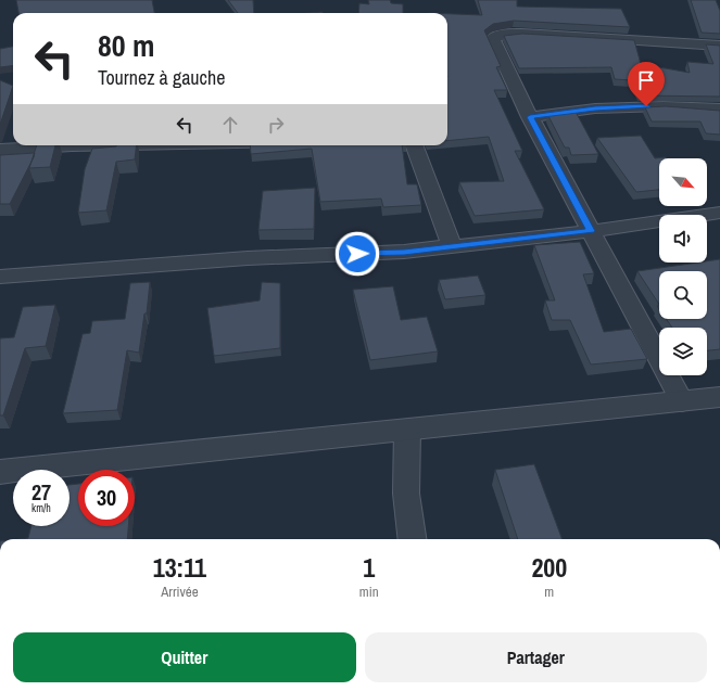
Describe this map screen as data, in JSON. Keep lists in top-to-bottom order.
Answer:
{
  "north": "bottom right",
  "page": {
    "turn": ["80 m", "Tournez à gauche"],
    "speed": "27 km/h",
    "limit": "30",
    "eta": [
      "13:11",
      "Arrivée",
      "1",
      "min",
      "200",
      "m"
    ],
    "buttons": ["Quitter", "Partager"]
  }
}
